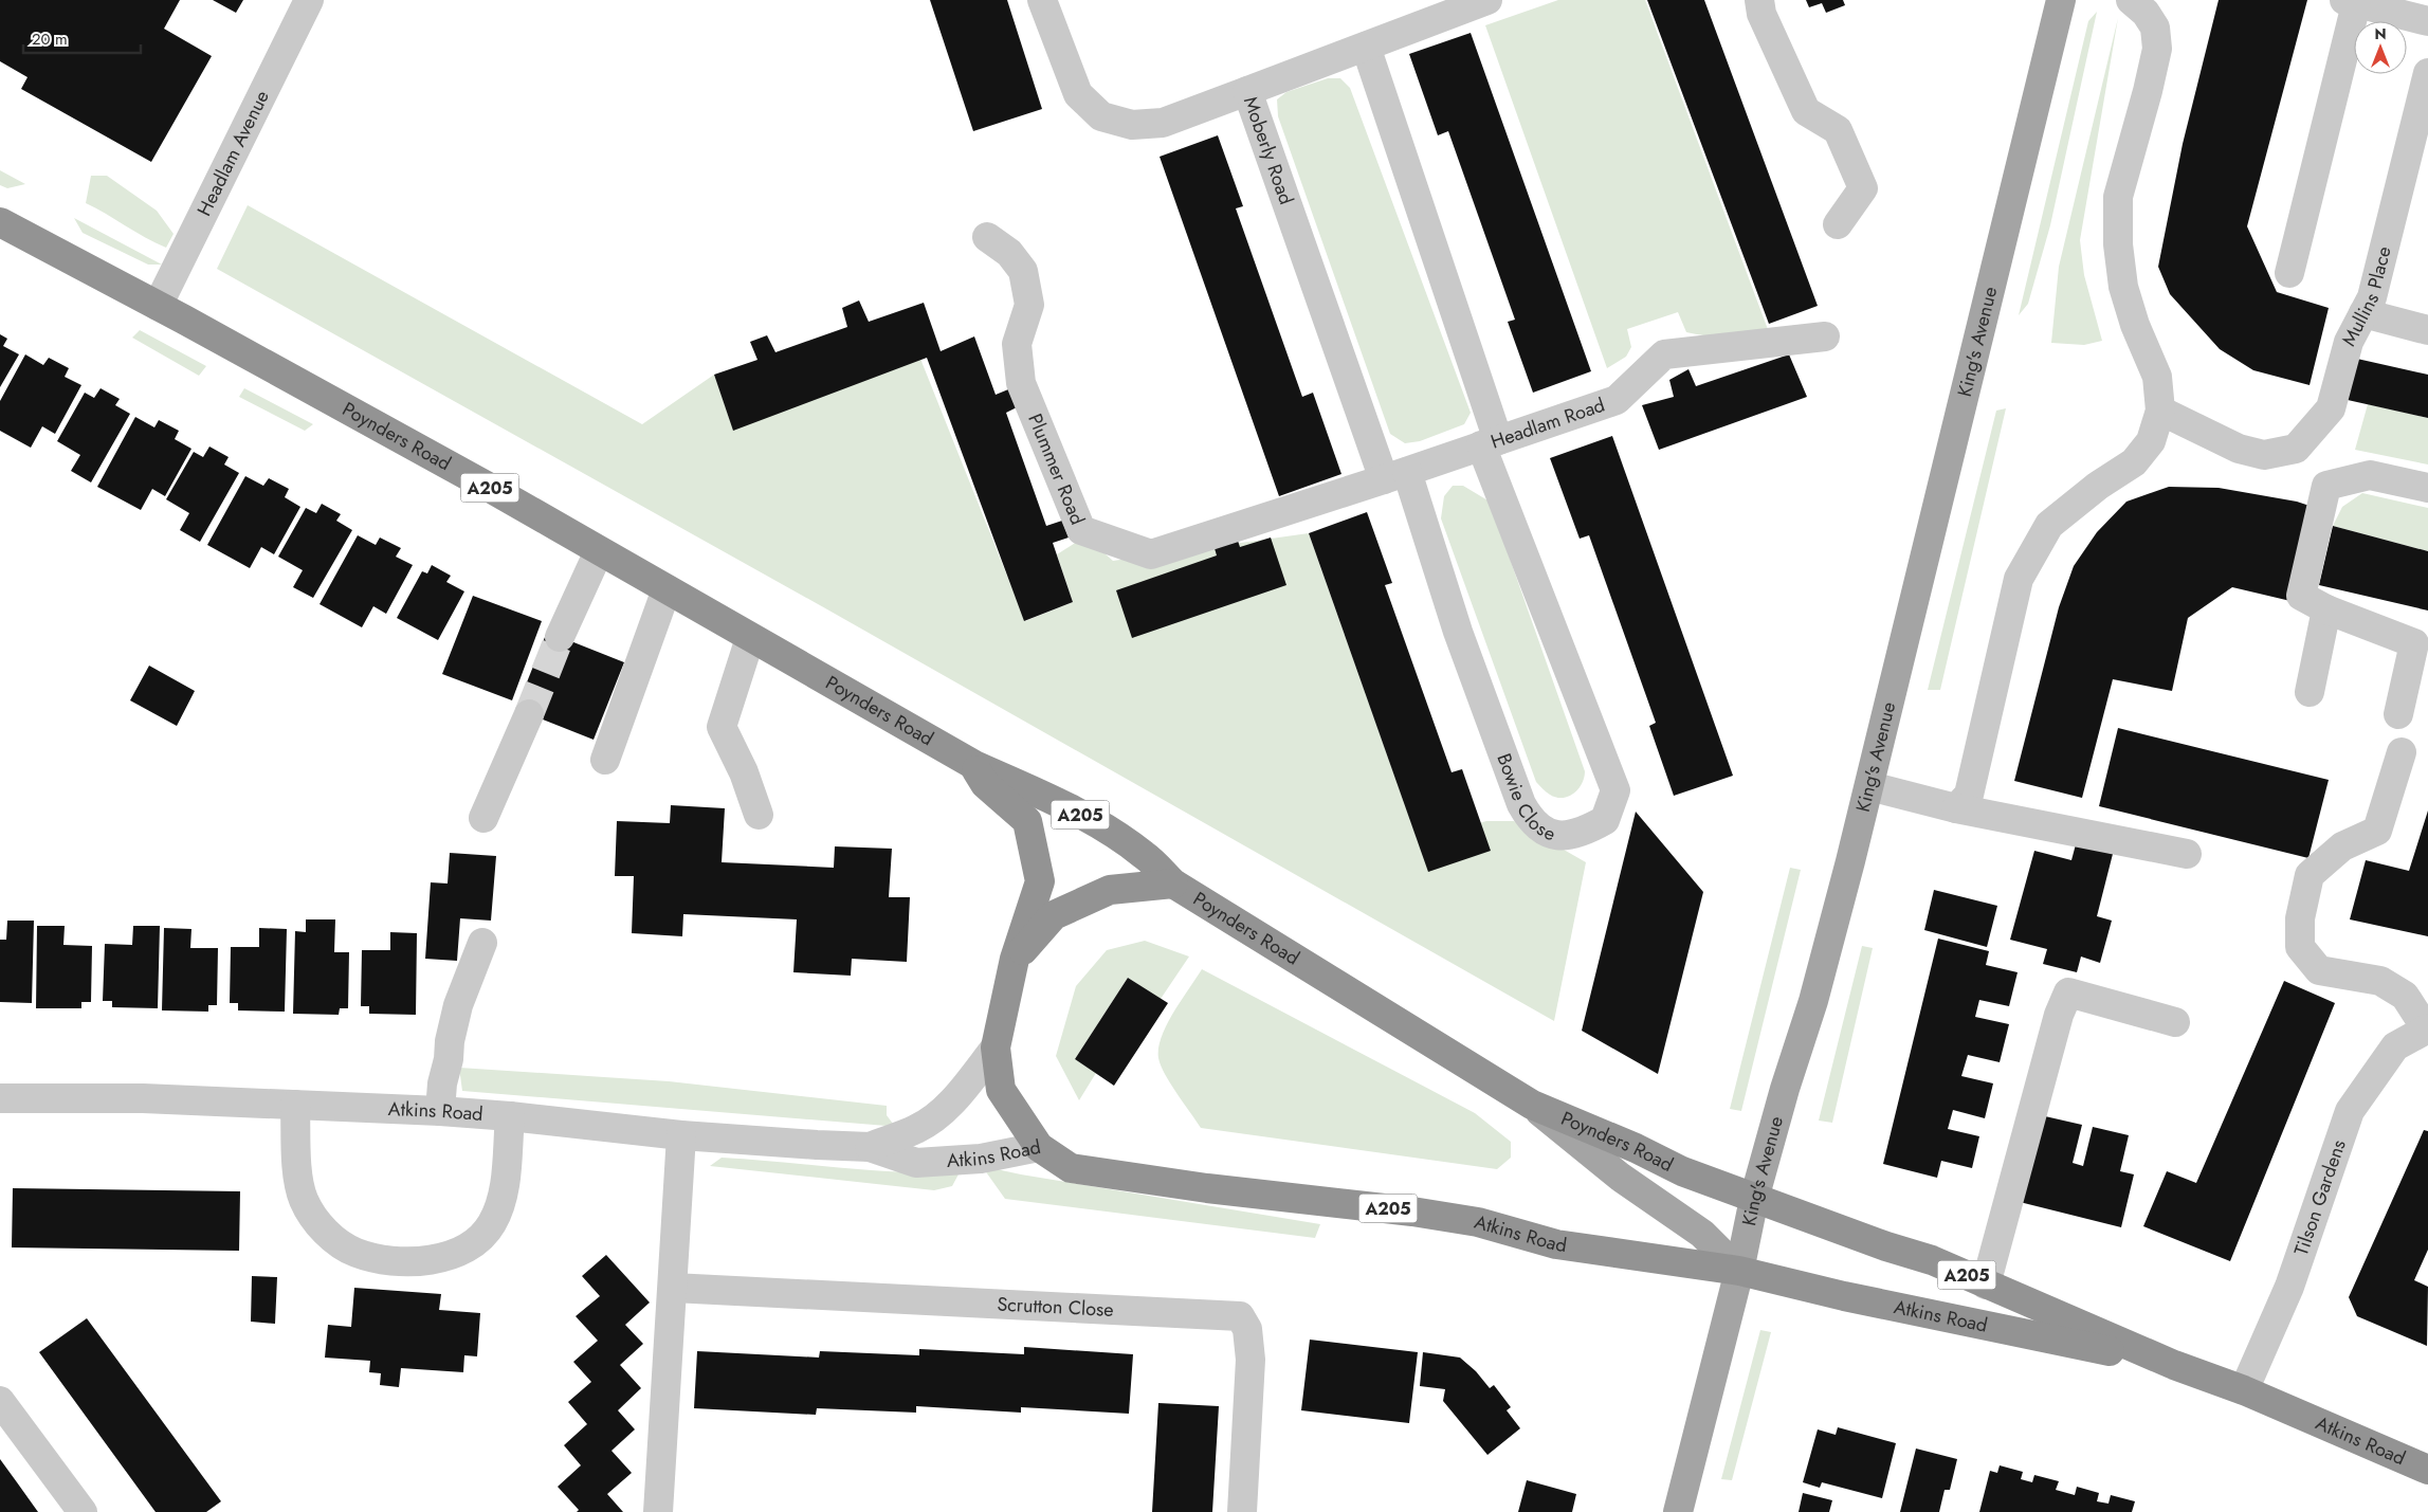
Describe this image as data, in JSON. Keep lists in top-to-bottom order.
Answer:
{
  "streets": {
    "highway": ["Poynders Road", "A205", "Atkins Road"],
    "main road": ["King's Avenue"],
    "street": [
      "Moberly Road",
      "Headlam Avenue",
      "Mullins Place",
      "Headlam Road",
      "Plummer Road",
      "Bowie Close",
      "Tilson Gardens",
      "Scrutton Close"
    ]
  },
  "crossings": [
    ["Moberly Road", "Headlam Road"],
    ["Moberly Road", "Plummer Road"],
    ["Moberly Road", "Bowie Close"],
    ["Headlam Avenue", "Poynders Road"],
    ["King's Avenue", "Poynders Road"],
    ["King's Avenue", "A205"],
    ["King's Avenue", "Atkins Road"],
    ["Headlam Road", "Plummer Road"],
    ["Headlam Road", "Bowie Close"],
    ["Poynders Road", "A205"],
    ["Poynders Road", "Atkins Road"],
    ["Plummer Road", "Bowie Close"],
    ["A205", "Atkins Road"],
    ["Atkins Road", "Tilson Gardens"]
  ],
  "scale_bar": "20 m",
  "north": "top"
}
